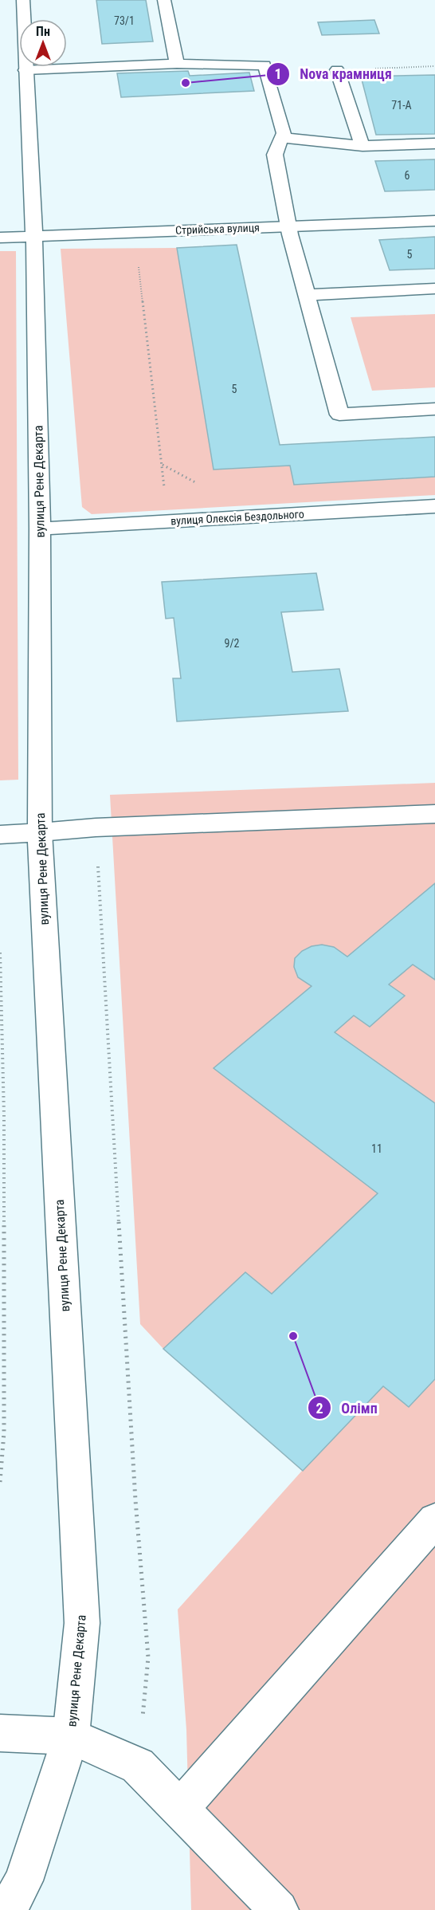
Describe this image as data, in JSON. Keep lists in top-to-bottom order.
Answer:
{
  "streets": {
    "street": ["Стрийська вулиця", "вулиця Рене Декарта", "вулиця Олексія Бездольного"]
  },
  "crossings": [
    ["Стрийська вулиця", "вулиця Рене Декарта"],
    ["вулиця Рене Декарта", "вулиця Олексія Бездольного"]
  ],
  "places": ["Nova крамниця", "Олімп"],
  "house_numbers": [
    "73/1",
    "71-А",
    "6",
    "5",
    "5",
    "9/2",
    "11"
  ],
  "north": "top"
}
